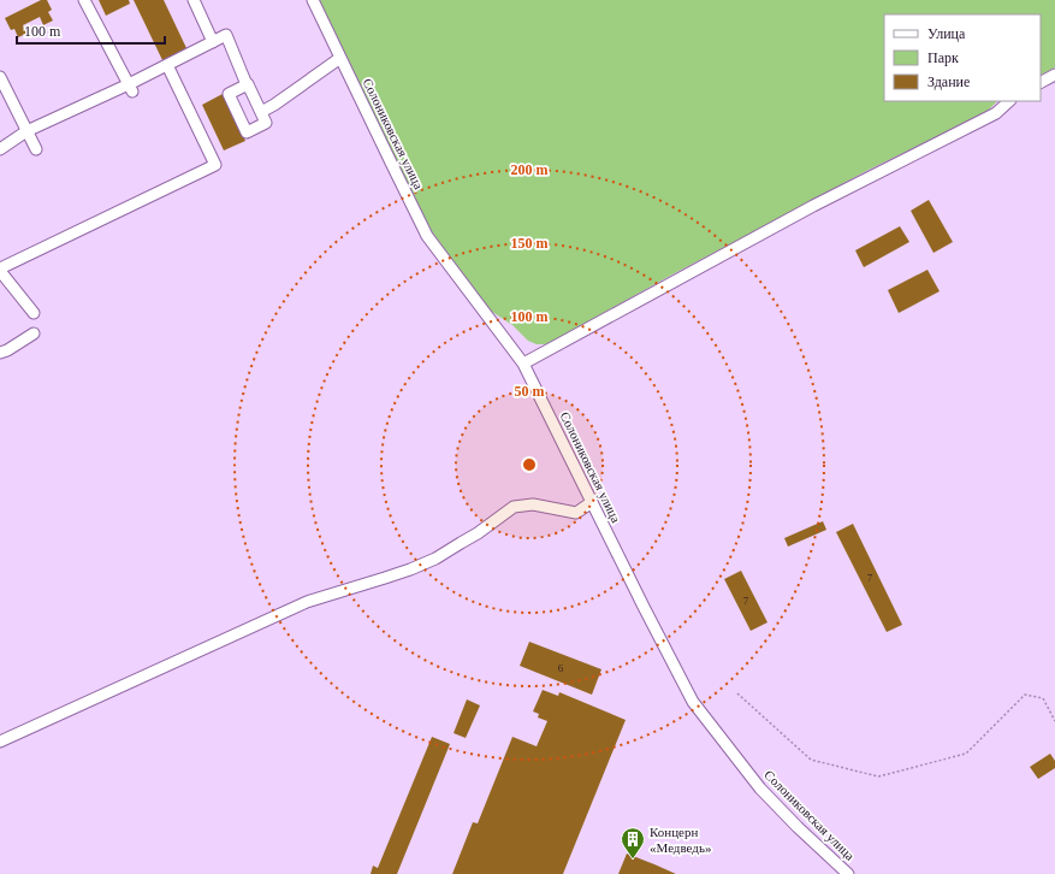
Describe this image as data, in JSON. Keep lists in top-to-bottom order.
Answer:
{
  "streets": {
    "street": ["Солониковская улица"]
  },
  "places": {
    "building": ["Концерн «Медведь»"]
  },
  "house_numbers": ["7", "7", "6"],
  "legend": ["Улица", "Парк", "Здание"],
  "scale_bar": "100 m",
  "rings": [
    "200 m",
    "150 m",
    "100 m",
    "50 m"
  ]
}
